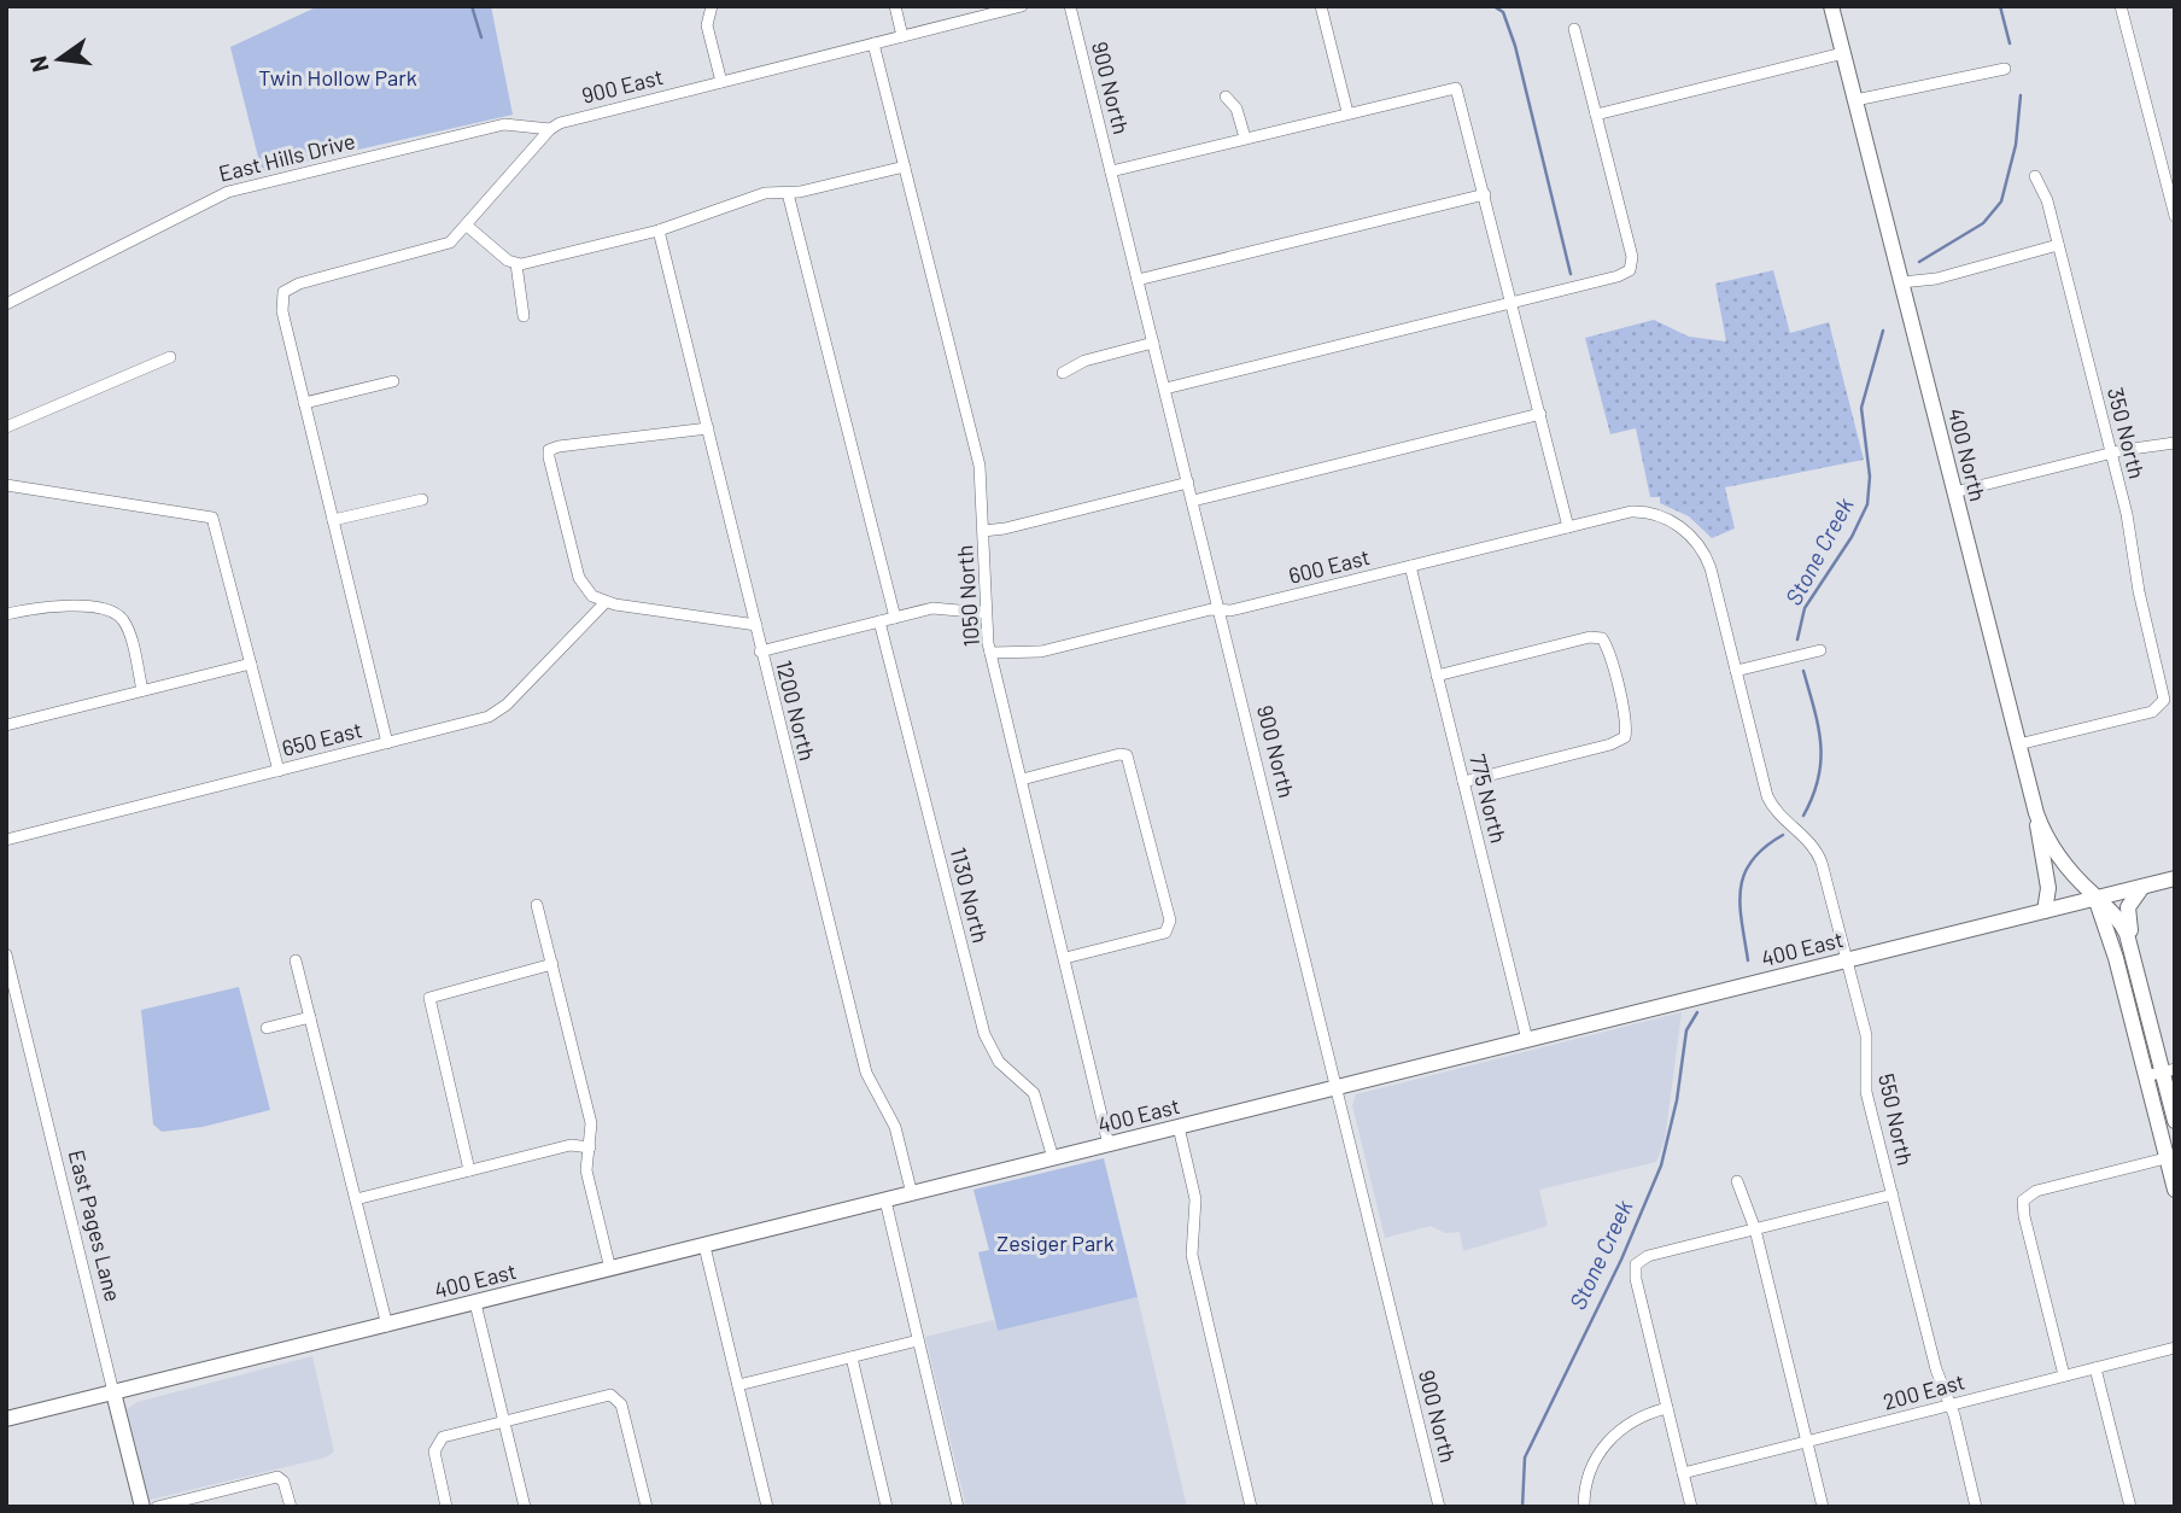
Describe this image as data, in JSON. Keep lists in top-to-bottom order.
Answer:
{
  "streets": {
    "main road": ["400 North", "400 East", "East Pages Lane"],
    "street": [
      "900 East",
      "900 North",
      "East Hills Drive",
      "350 North",
      "600 East",
      "1050 North",
      "1200 North",
      "650 East",
      "775 North",
      "1130 North",
      "550 North",
      "200 East"
    ]
  },
  "crossings": [
    ["900 East", "East Hills Drive"],
    ["900 East", "1050 North"],
    ["900 North", "600 East"],
    ["900 North", "400 East"],
    ["350 North", "400 North"],
    ["400 North", "400 East"],
    ["600 East", "1050 North"],
    ["600 East", "775 North"],
    ["600 East", "550 North"],
    ["1050 North", "400 East"],
    ["1200 North", "400 East"],
    ["775 North", "400 East"],
    ["1130 North", "400 East"],
    ["400 East", "550 North"],
    ["400 East", "East Pages Lane"],
    ["550 North", "200 East"]
  ],
  "water": ["Stone Creek"],
  "parks": ["Twin Hollow Park", "Zesiger Park"],
  "north": "left"
}
